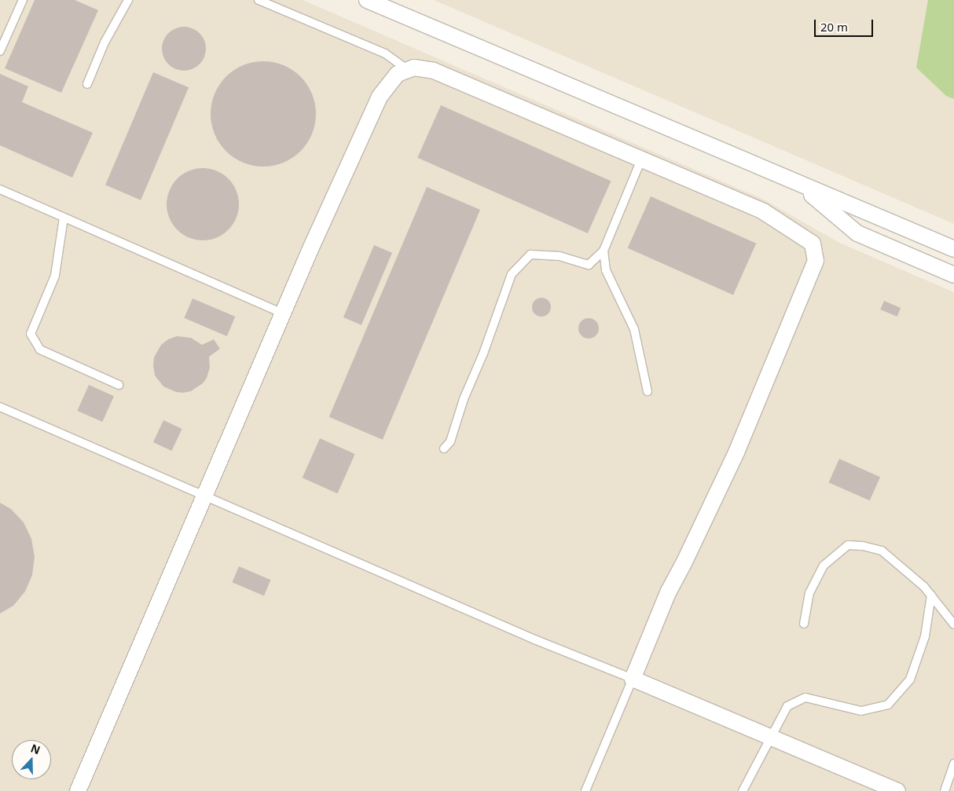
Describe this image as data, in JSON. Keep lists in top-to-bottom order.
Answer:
{
  "scale_bar": "20 m",
  "north": "top"
}
